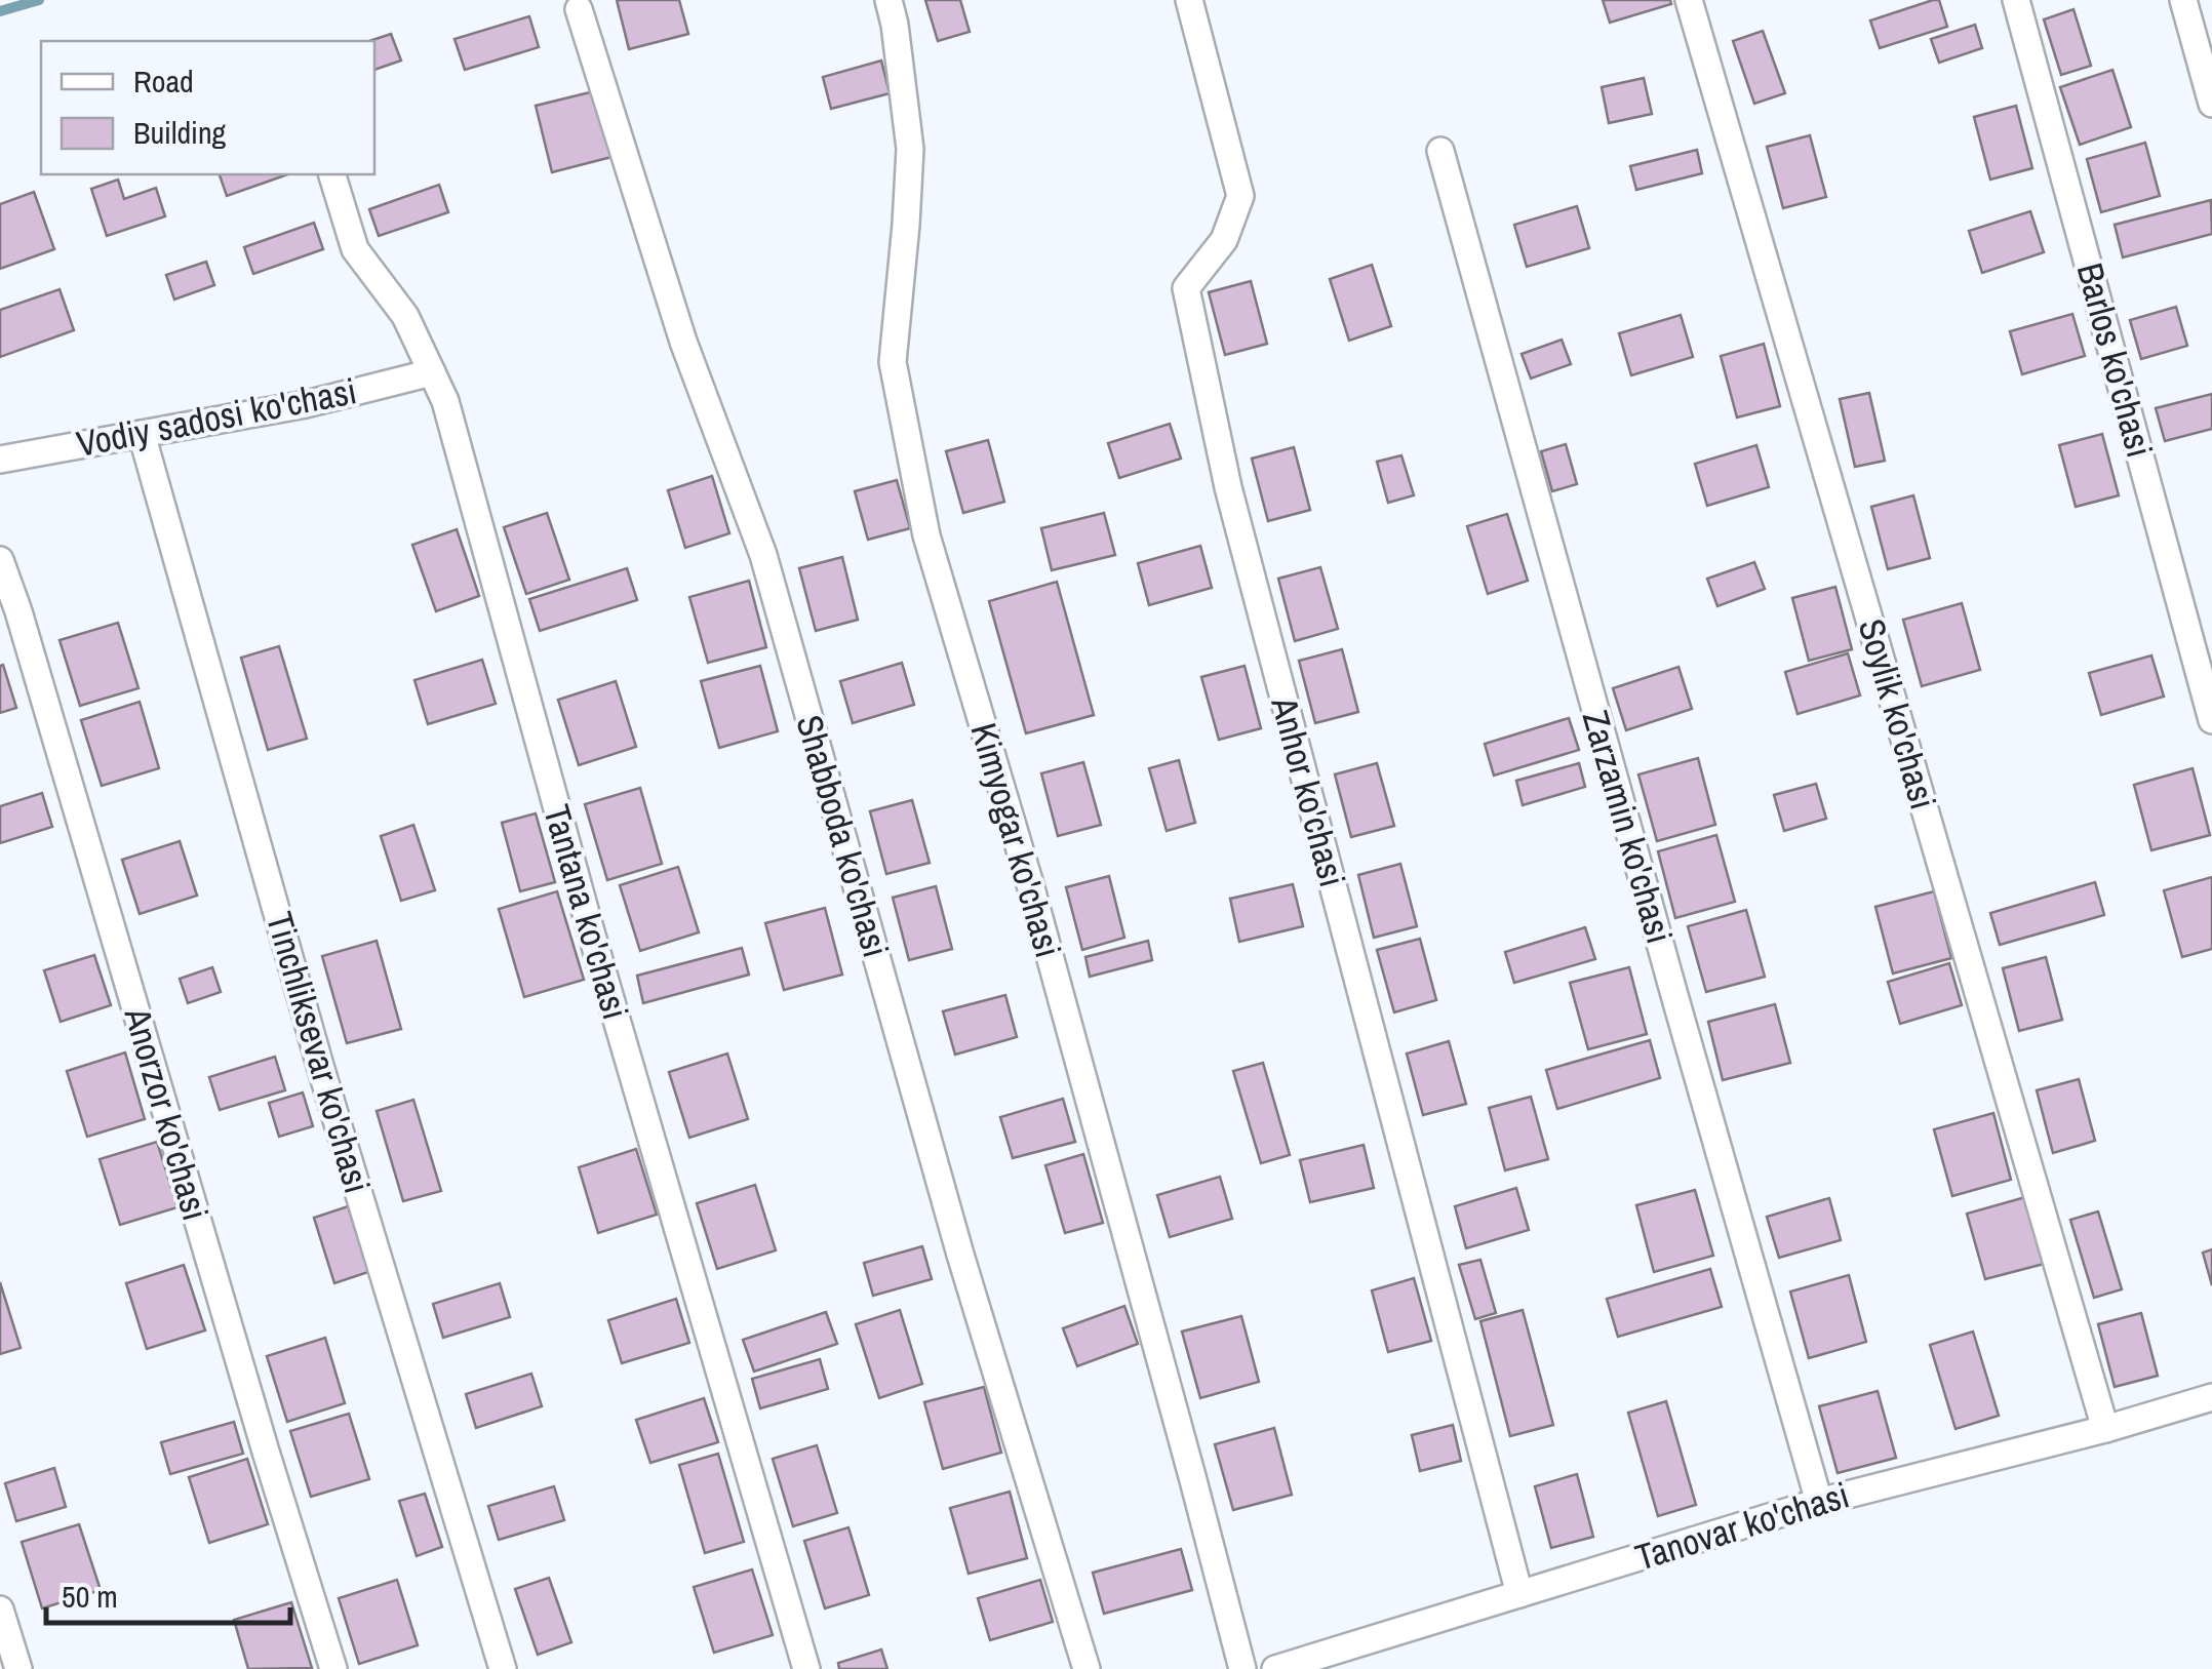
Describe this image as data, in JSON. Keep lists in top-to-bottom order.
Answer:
{
  "streets": {
    "street": [
      "Barlos ko'chasi",
      "Vodiy sadosi ko'chasi",
      "Soylik ko'chasi",
      "Anhor ko'chasi",
      "Zarzamin ko'chasi",
      "Shabboda ko'chasi",
      "Kimyogar ko'chasi",
      "Tantana ko'chasi",
      "Tinchliksevar ko'chasi",
      "Anorzor ko'chasi",
      "Tanovar ko'chasi"
    ]
  },
  "crossings": [
    ["Vodiy sadosi ko'chasi", "Tantana ko'chasi"],
    ["Vodiy sadosi ko'chasi", "Tinchliksevar ko'chasi"],
    ["Soylik ko'chasi", "Tanovar ko'chasi"],
    ["Anhor ko'chasi", "Tanovar ko'chasi"],
    ["Zarzamin ko'chasi", "Tanovar ko'chasi"]
  ],
  "legend": ["Road", "Building"],
  "scale_bar": "50 m"
}
